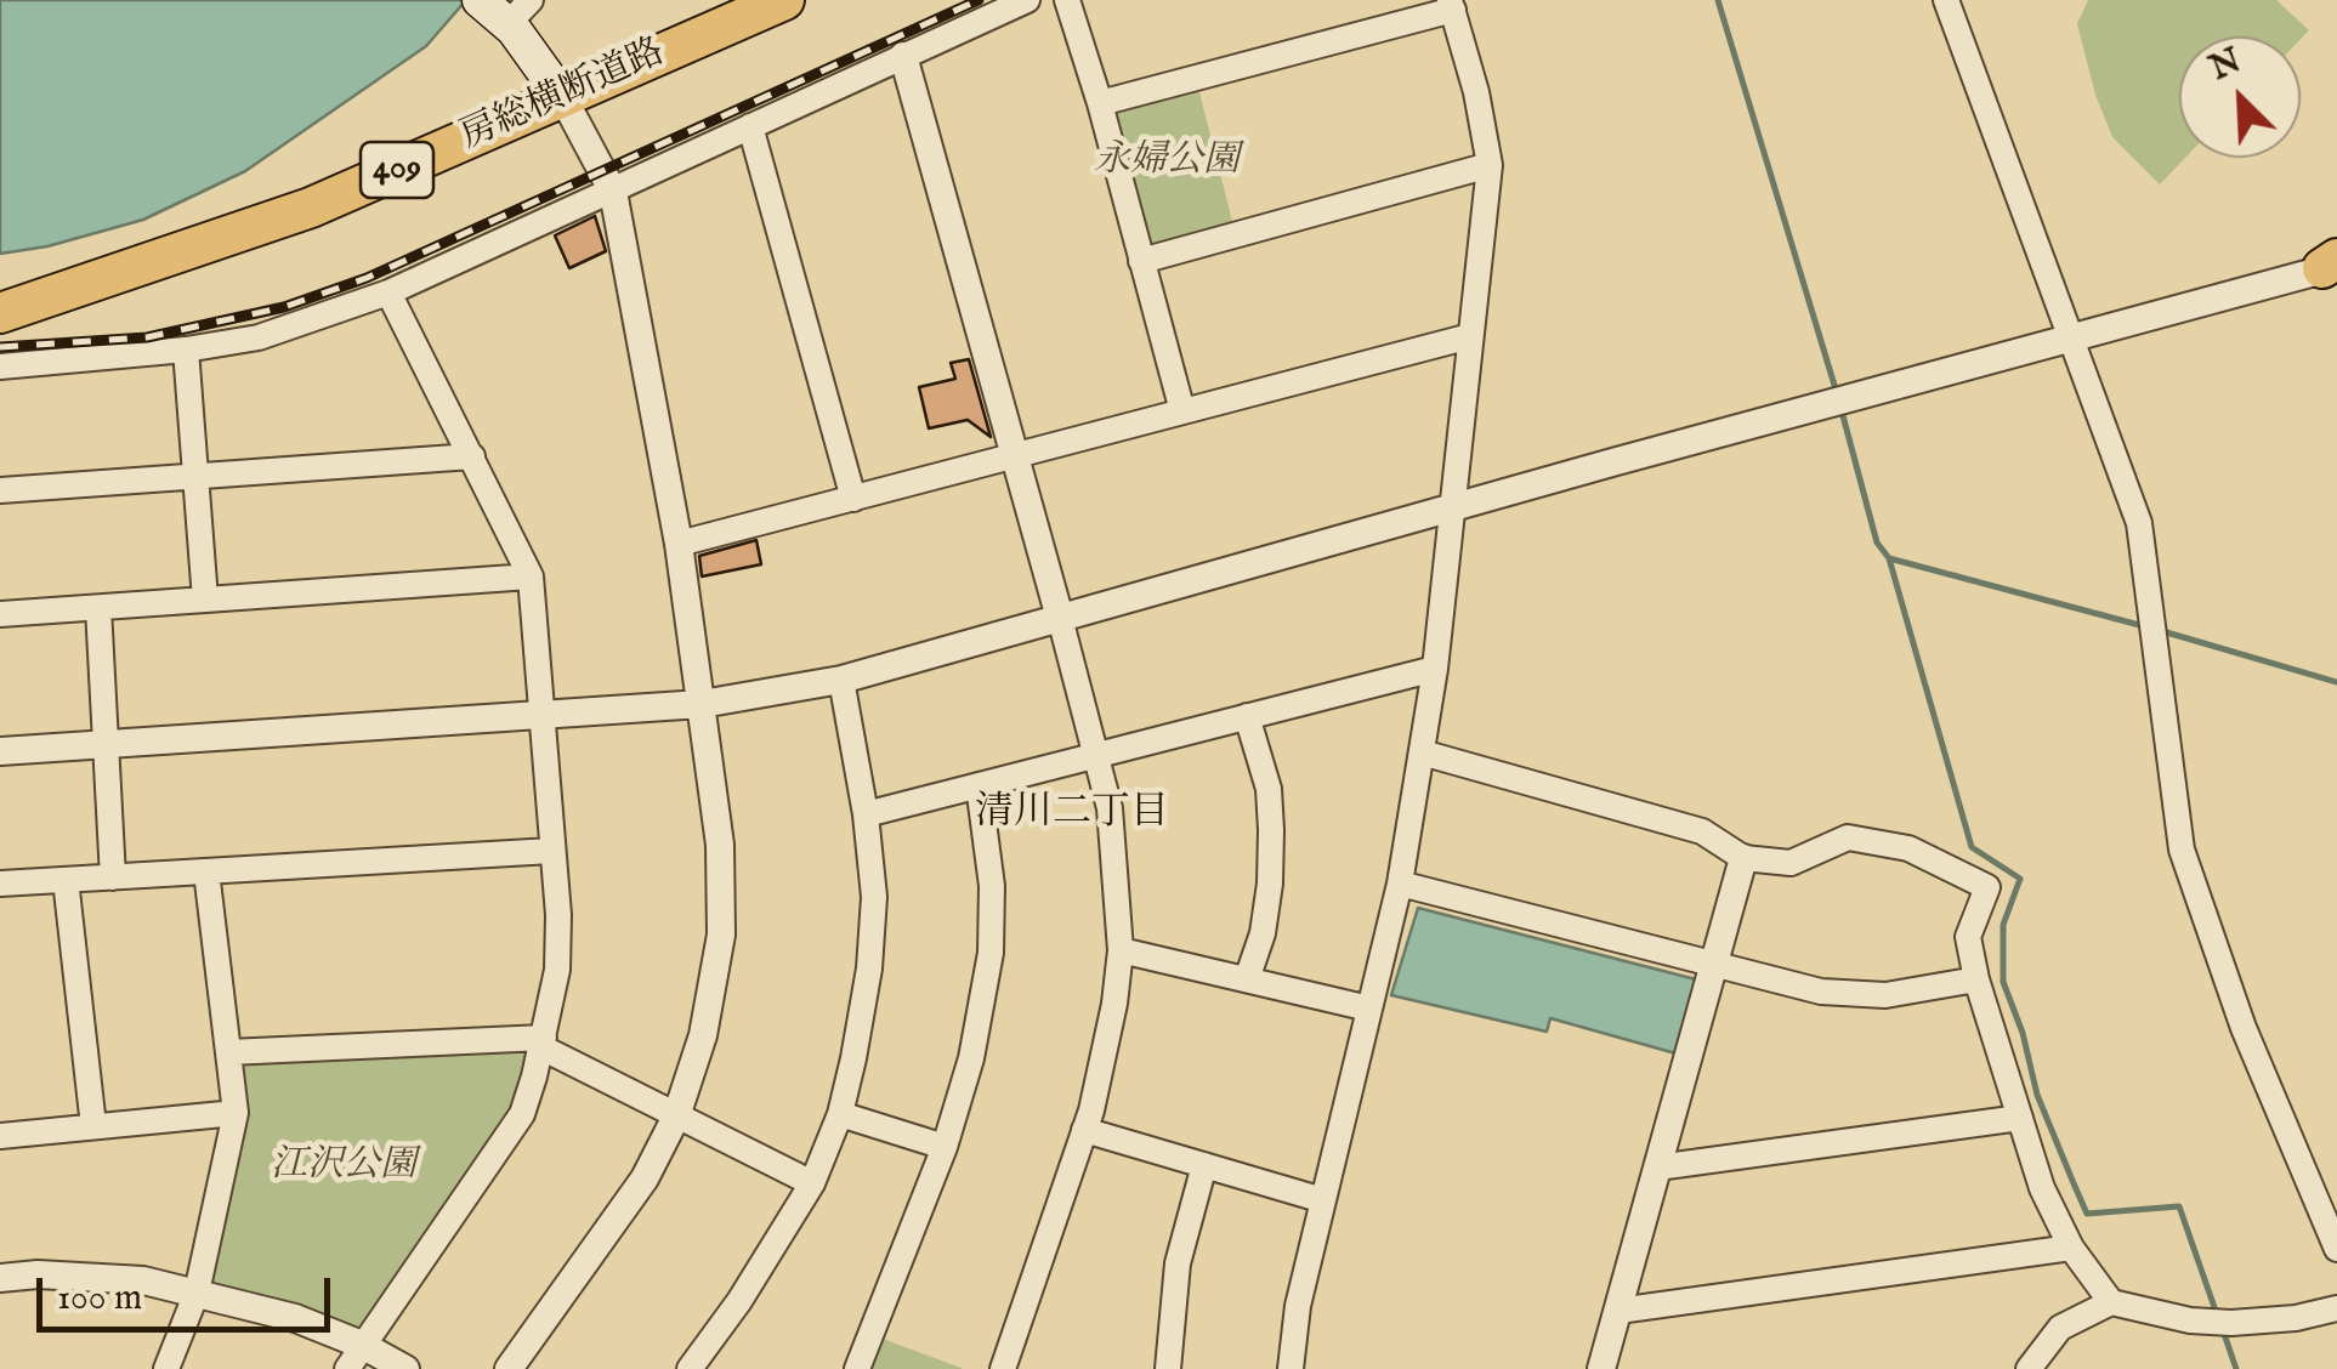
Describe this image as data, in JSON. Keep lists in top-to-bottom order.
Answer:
{
  "streets": {
    "highway": ["房総横断道路", "409"]
  },
  "districts": ["清川二丁目"],
  "parks": ["永婦公園", "江沢公園"],
  "scale_bar": "100 m",
  "north": "top left"
}
